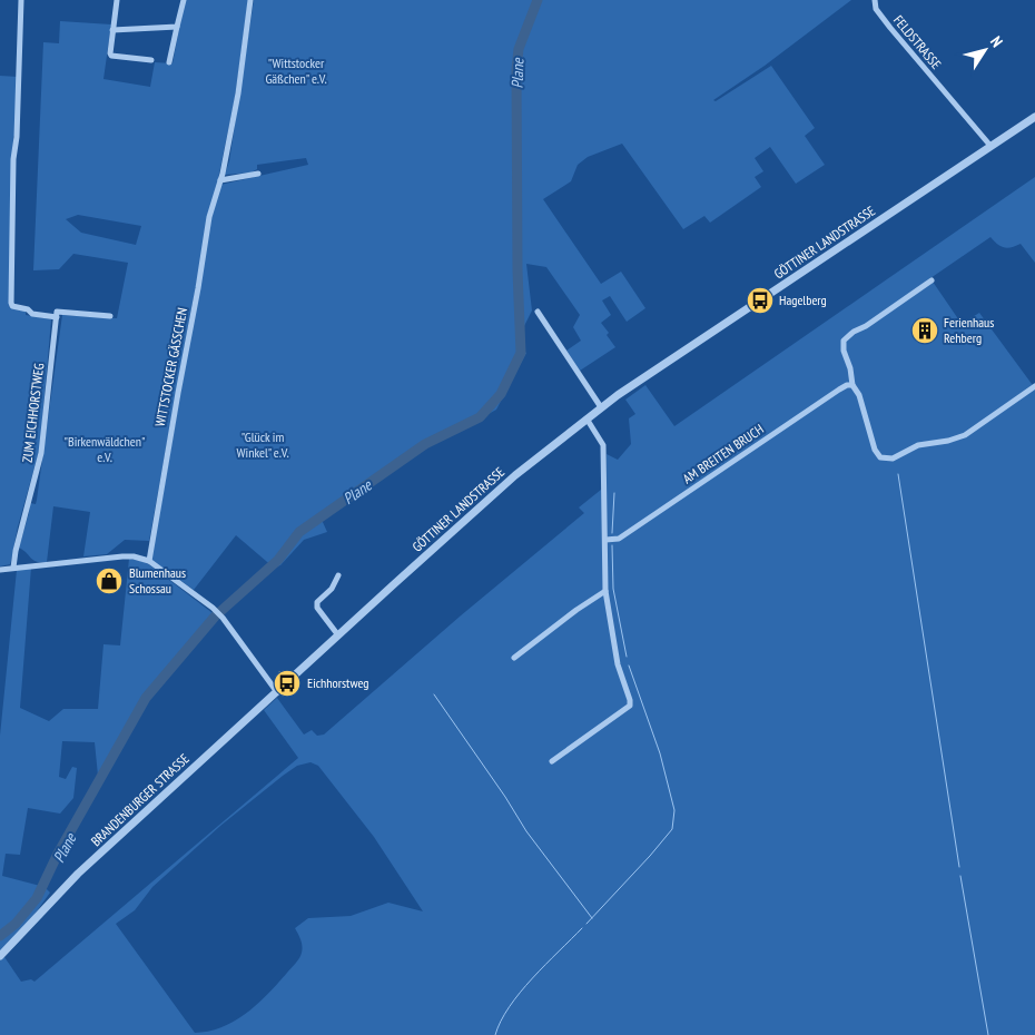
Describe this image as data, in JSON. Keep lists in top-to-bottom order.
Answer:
{
  "streets": {
    "street": [
      "FELDSTRASSE",
      "GÖTTINER LANDSTRASSE",
      "WITTSTOCKER GÄSSCHEN",
      "ZUM EICHHORSTWEG",
      "AM BREITEN BRUCH",
      "BRANDENBURGER STRASSE"
    ]
  },
  "crossings": [
    ["FELDSTRASSE", "GÖTTINER LANDSTRASSE"],
    ["GÖTTINER LANDSTRASSE", "BRANDENBURGER STRASSE"]
  ],
  "water": ["Plane"],
  "parks": ["\"Wittstocker Gäßchen\" e.V.", "\"Glück im Winkel\" e.V.", "\"Birkenwäldchen\" e.V."],
  "places": {
    "bus stop": ["Hagelberg", "Eichhorstweg"],
    "building": ["Ferienhaus Rehberg"],
    "shop": ["Blumenhaus Schossau"]
  },
  "north": "top right"
}
